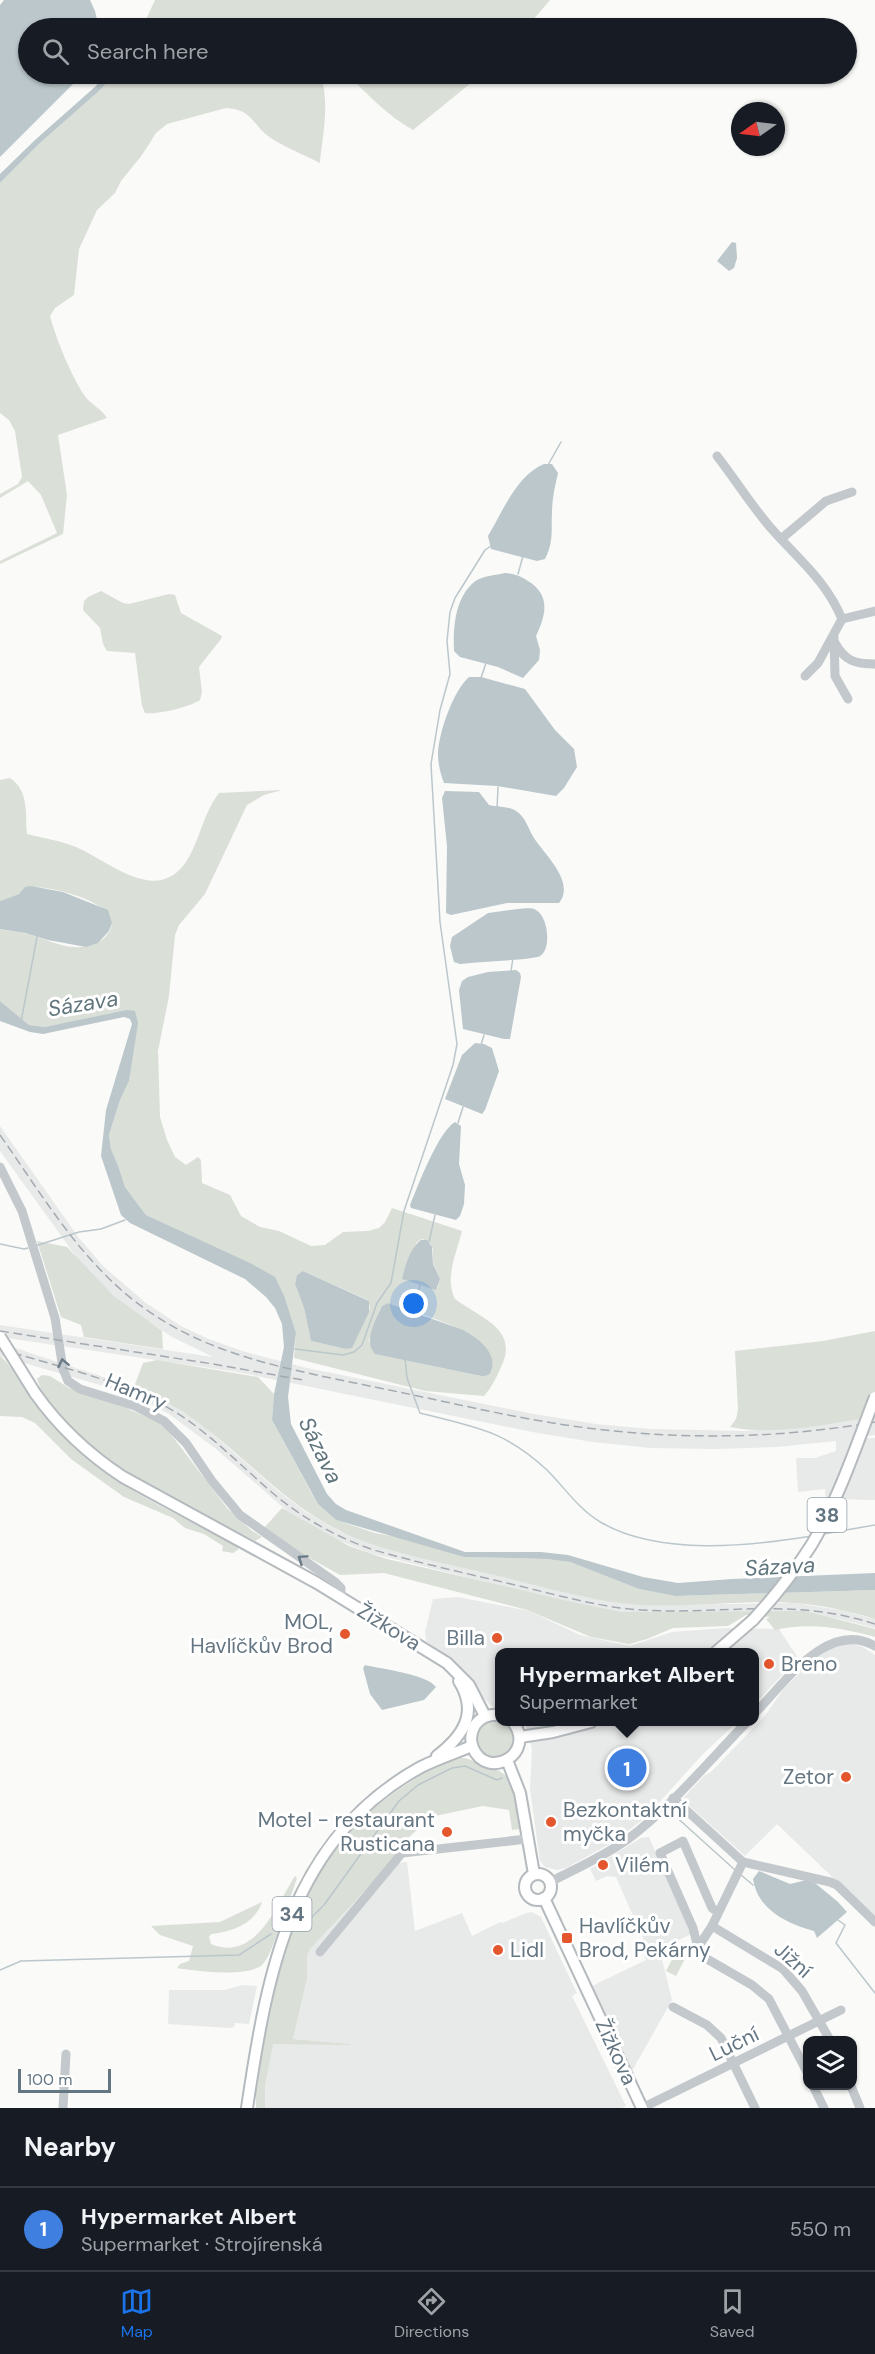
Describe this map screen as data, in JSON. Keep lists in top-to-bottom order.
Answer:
{
  "streets": {
    "main road": ["38", "Žižkova", "34"],
    "street": ["Hamry", "Jižní", "Luční"]
  },
  "crossings": [
    ["Hamry", "Žižkova"],
    ["Žižkova", "34"],
    ["Žižkova", "Luční"],
    ["Jižní", "Luční"]
  ],
  "one_way": ["Hamry"],
  "water": ["Sázava"],
  "places": {
    "other": [
      "MOL, Havlíčkův Brod",
      "Billa",
      "Breno",
      "Zetor",
      "Bezkontaktní myčka",
      "Motel - restaurant Rusticana",
      "Vilém",
      "Lidl"
    ],
    "transit": ["Havlíčkův Brod, Pekárny"]
  },
  "scale_bar": "100 m",
  "north": "left",
  "page": {
    "search": "Search here",
    "popup": ["Hypermarket Albert", "Supermarket"],
    "pins": "1",
    "scale": "100 m",
    "heading": "Nearby",
    "list": [
      {
        "mark": "1",
        "name": "Hypermarket Albert",
        "note": "Supermarket · Strojírenská",
        "value": "550 m"
      }
    ],
    "nav": ["Map", "Directions", "Saved"]
  }
}
